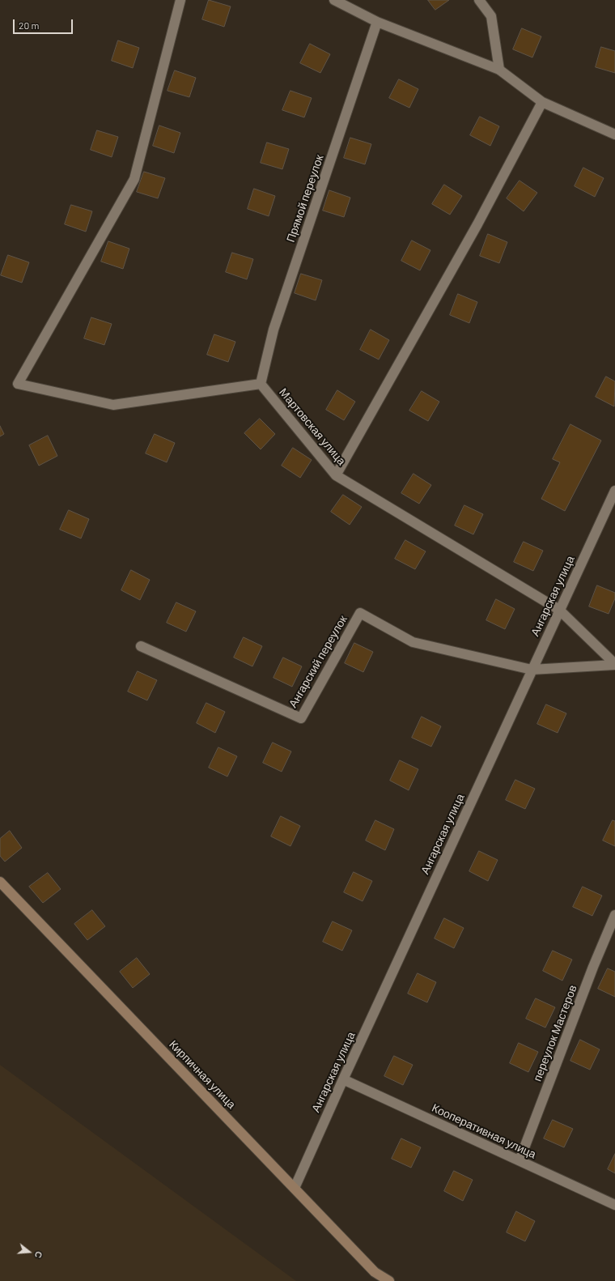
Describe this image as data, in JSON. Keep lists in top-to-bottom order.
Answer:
{
  "streets": {
    "street": [
      "Прямой переулок",
      "Мартовская улица",
      "Ангарская улица",
      "Ангарский переулок",
      "переулок Мастеров",
      "Кирпичная улица",
      "Кооперативная улица"
    ]
  },
  "crossings": [
    ["Прямой переулок", "Мартовская улица"],
    ["Мартовская улица", "Ангарская улица"],
    ["Мартовская улица", "Ангарский переулок"],
    ["Ангарская улица", "Ангарский переулок"],
    ["Ангарская улица", "Кирпичная улица"],
    ["Ангарская улица", "Кооперативная улица"],
    ["переулок Мастеров", "Кооперативная улица"]
  ],
  "scale_bar": "20 m",
  "north": "right"
}
